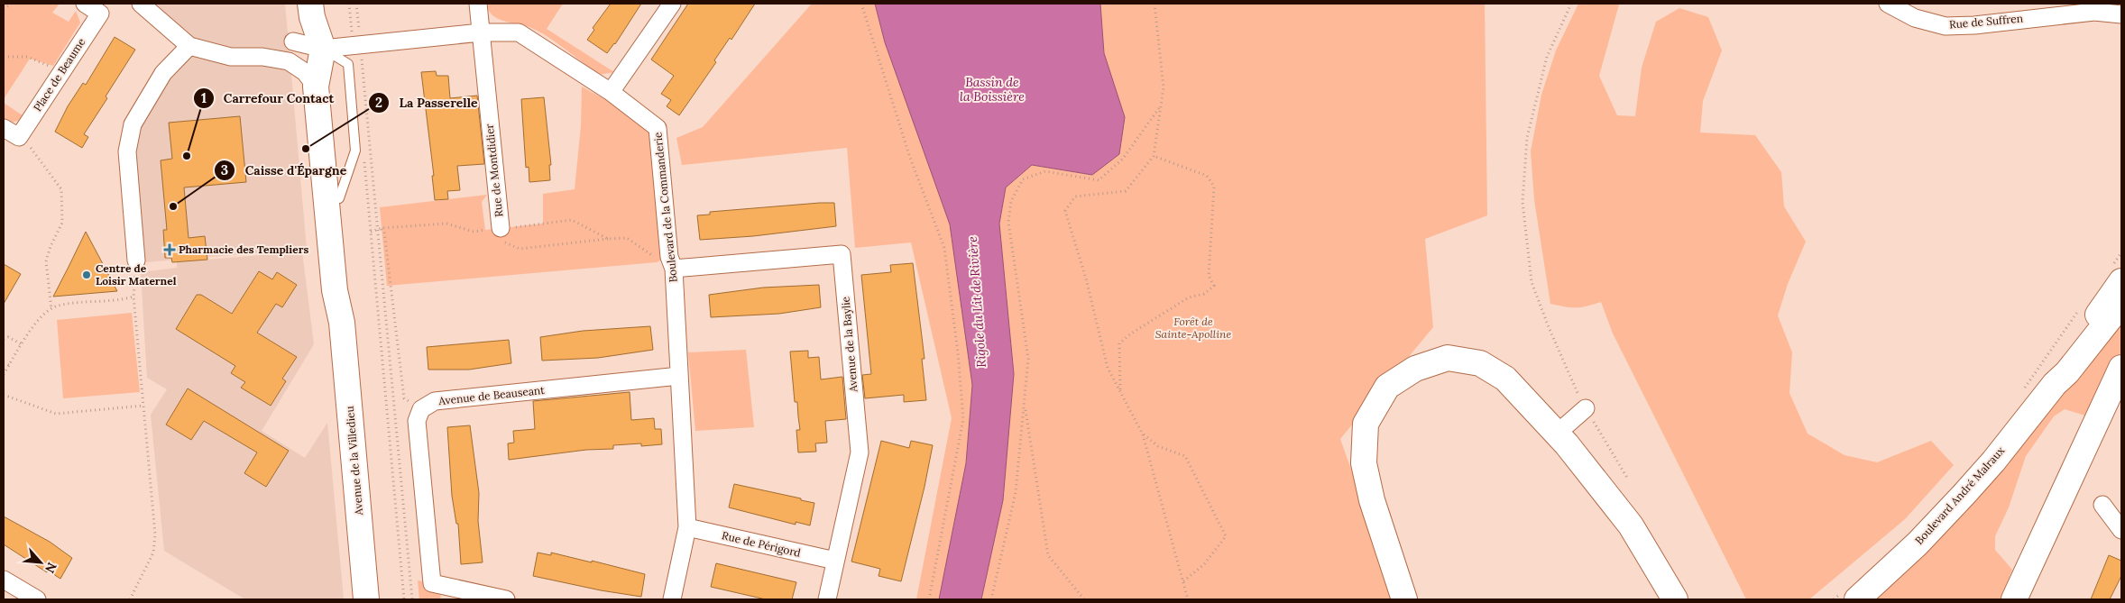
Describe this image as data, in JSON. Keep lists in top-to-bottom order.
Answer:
{
  "streets": {
    "street": [
      "Rue de Suffren",
      "Place de Beaume",
      "Rue de Montdidier",
      "Boulevard de la Commanderie",
      "Avenue de la Baylie",
      "Avenue de Beauseant",
      "Avenue de la Villedieu",
      "Boulevard André Malraux",
      "Rue de Périgord"
    ]
  },
  "crossings": [
    ["Rue de Montdidier", "Boulevard de la Commanderie"],
    ["Boulevard de la Commanderie", "Avenue de la Baylie"],
    ["Boulevard de la Commanderie", "Avenue de Beauseant"],
    ["Boulevard de la Commanderie", "Avenue de la Villedieu"],
    ["Boulevard de la Commanderie", "Rue de Périgord"],
    ["Avenue de la Baylie", "Rue de Périgord"]
  ],
  "water": ["Bassin de la Boissière", "Rigole du Lit de Rivière"],
  "parks": ["Forêt de Sainte-Apolline"],
  "places": {
    "other": [
      "La Passerelle",
      "Carrefour Contact",
      "Caisse d'Épargne",
      "Centre de Loisir Maternel"
    ],
    "health": ["Pharmacie des Templiers"]
  },
  "north": "bottom right"
}
